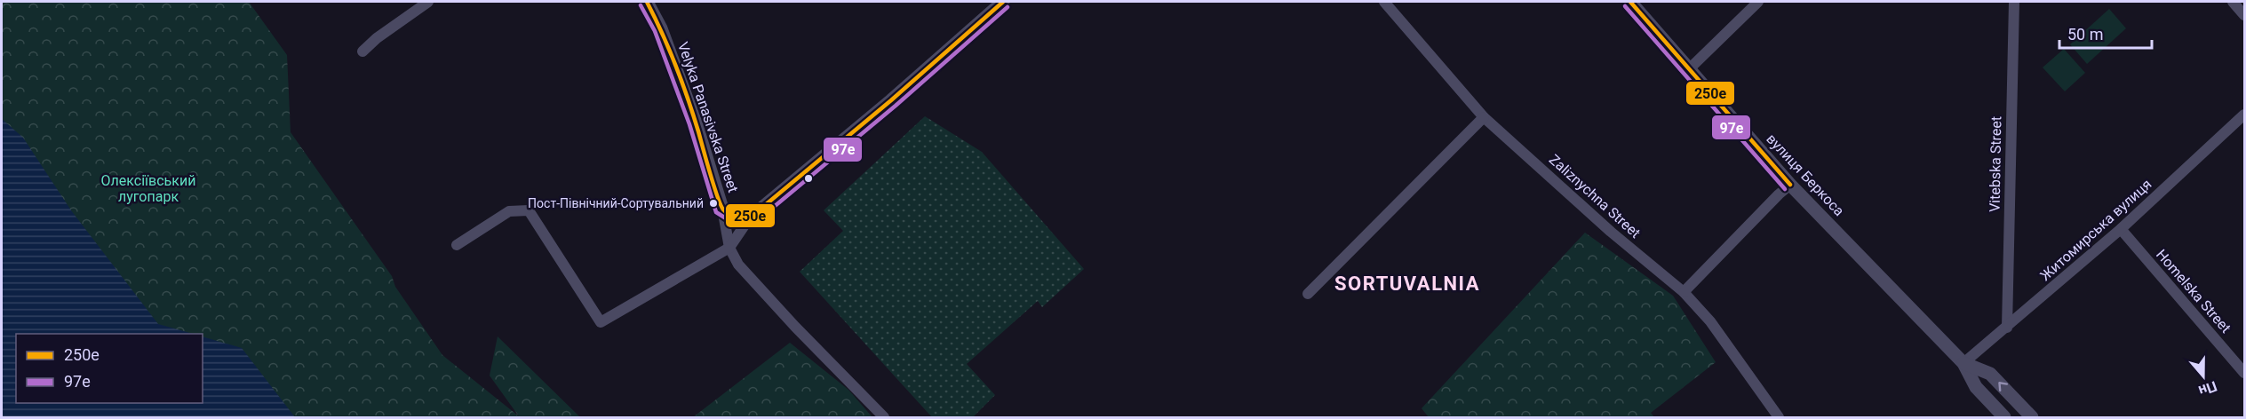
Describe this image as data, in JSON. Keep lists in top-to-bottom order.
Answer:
{
  "streets": {
    "street": [
      "Velyka Panasivska Street",
      "Vitebska Street",
      "вулиця Беркоса",
      "Zaliznychna Street",
      "Житомирська вулиця",
      "Homelska Street"
    ]
  },
  "crossings": [
    ["Vitebska Street", "Житомирська вулиця"],
    ["вулиця Беркоса", "Житомирська вулиця"],
    ["Житомирська вулиця", "Homelska Street"]
  ],
  "districts": ["SORTUVALNIA"],
  "parks": ["Олексіївський лугопарк"],
  "places": ["Пост-Північний-Сортувальний"],
  "lines": ["transit line 250е", "transit line 97е"],
  "legend": ["250е", "97е"],
  "scale_bar": "50 m",
  "north": "bottom"
}
